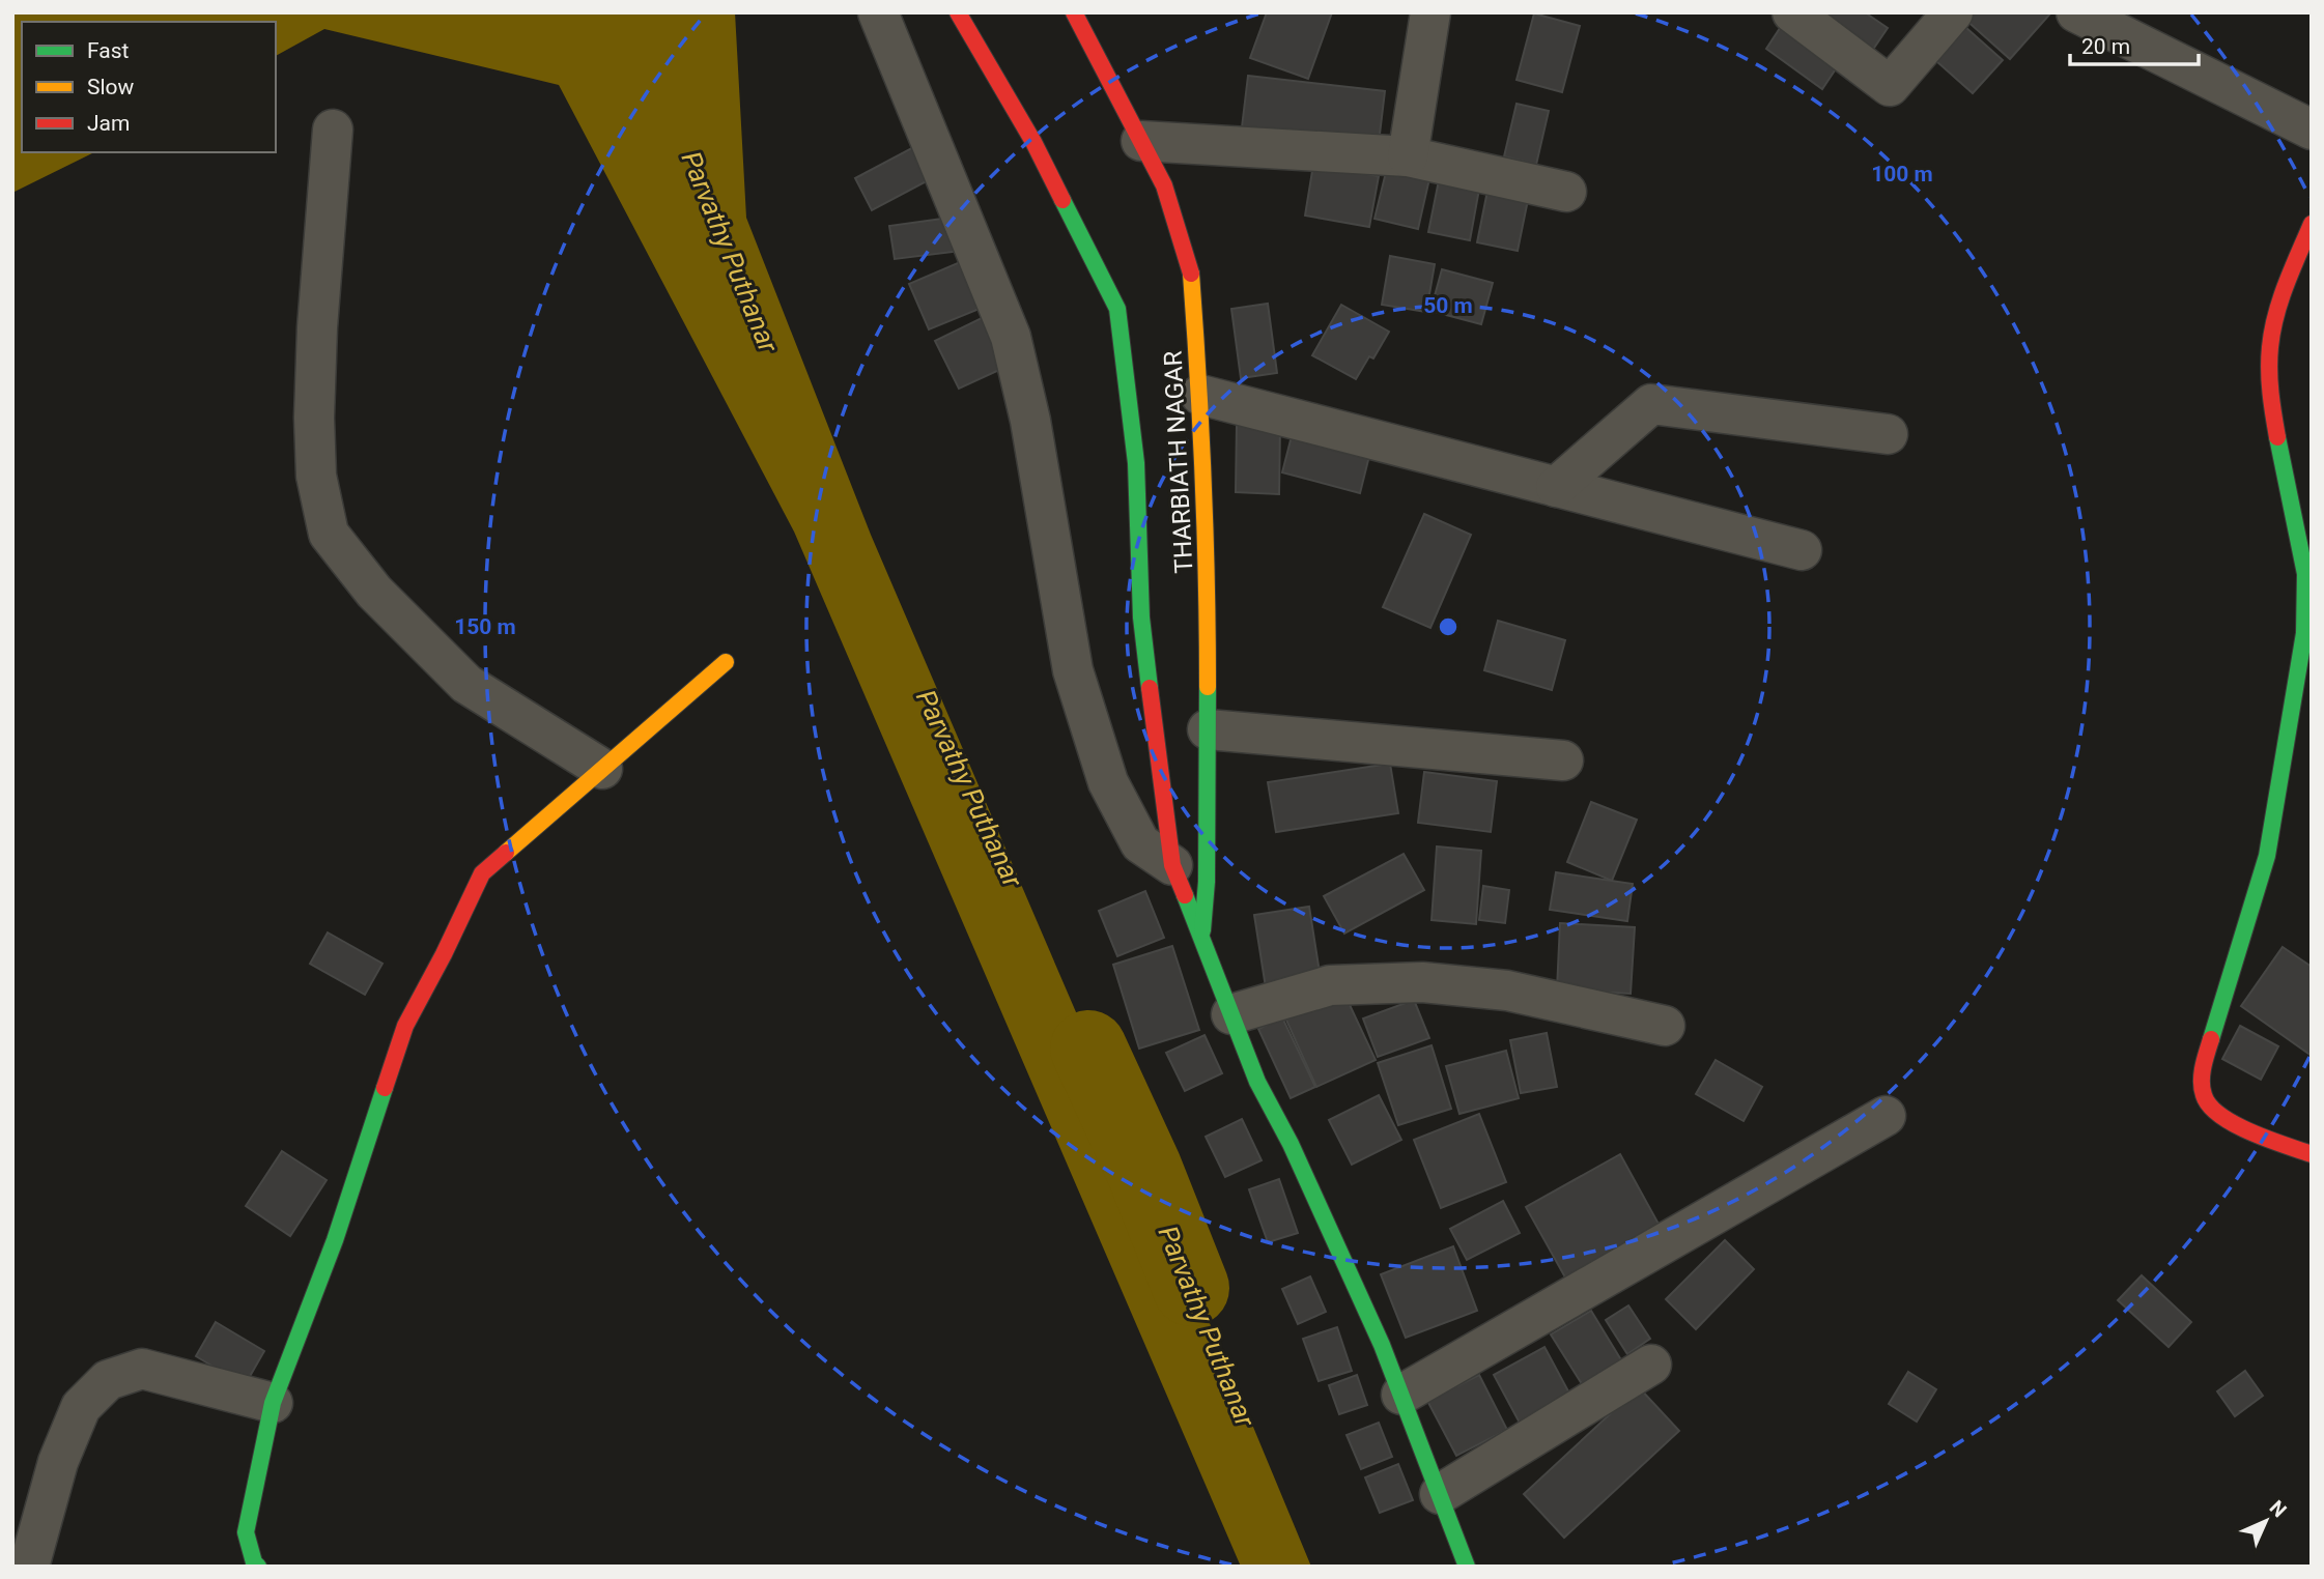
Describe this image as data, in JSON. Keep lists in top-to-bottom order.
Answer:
{
  "streets": {
    "street": ["THARBIATH NAGAR"]
  },
  "water": ["Parvathy Puthanar"],
  "legend": ["Fast", "Slow", "Jam"],
  "scale_bar": "20 m",
  "north": "top right",
  "rings": ["100 m", "50 m", "150 m"]
}
